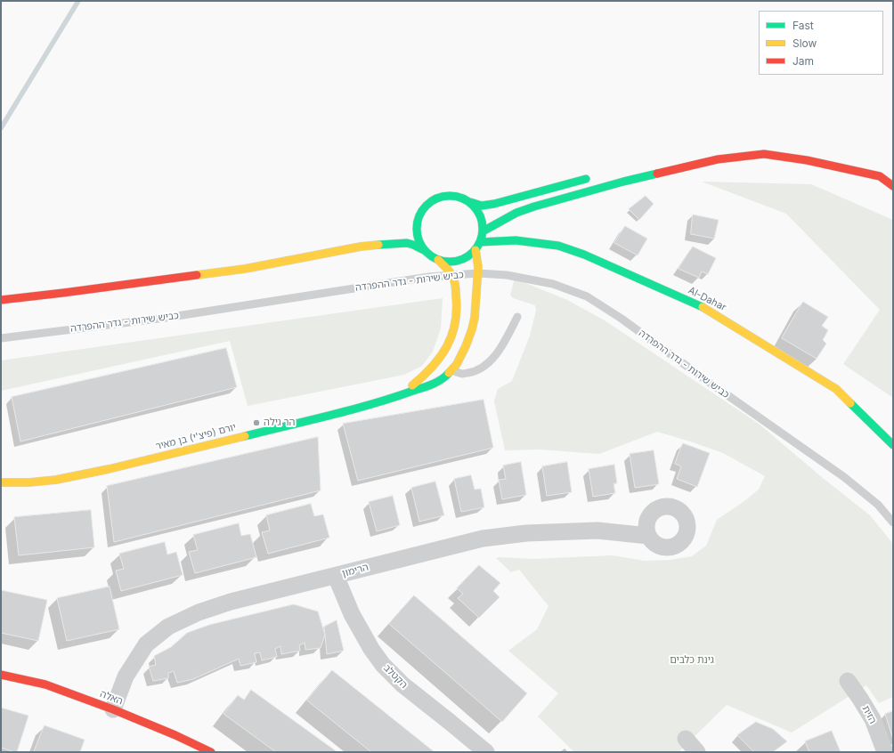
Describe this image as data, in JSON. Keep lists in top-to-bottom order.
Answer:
{
  "streets": {
    "street": [
      "Al-Dahar",
      "יורם (פיצ'י) בן מאיר",
      "הרימון",
      "הקטלב",
      "האלה",
      "הזית"
    ],
    "lane": ["כביש שירות - גדר ההפרדה"]
  },
  "crossings": [
    ["כביש שירות - גדר ההפרדה", "יורם (פיצ'י) בן מאיר"],
    ["Al-Dahar", "יורם (פיצ'י) בן מאיר"],
    ["הרימון", "הקטלב"],
    ["הרימון", "האלה"]
  ],
  "parks": ["גינת כלבים"],
  "places": ["הר גילה"],
  "legend": ["Fast", "Slow", "Jam"]
}
